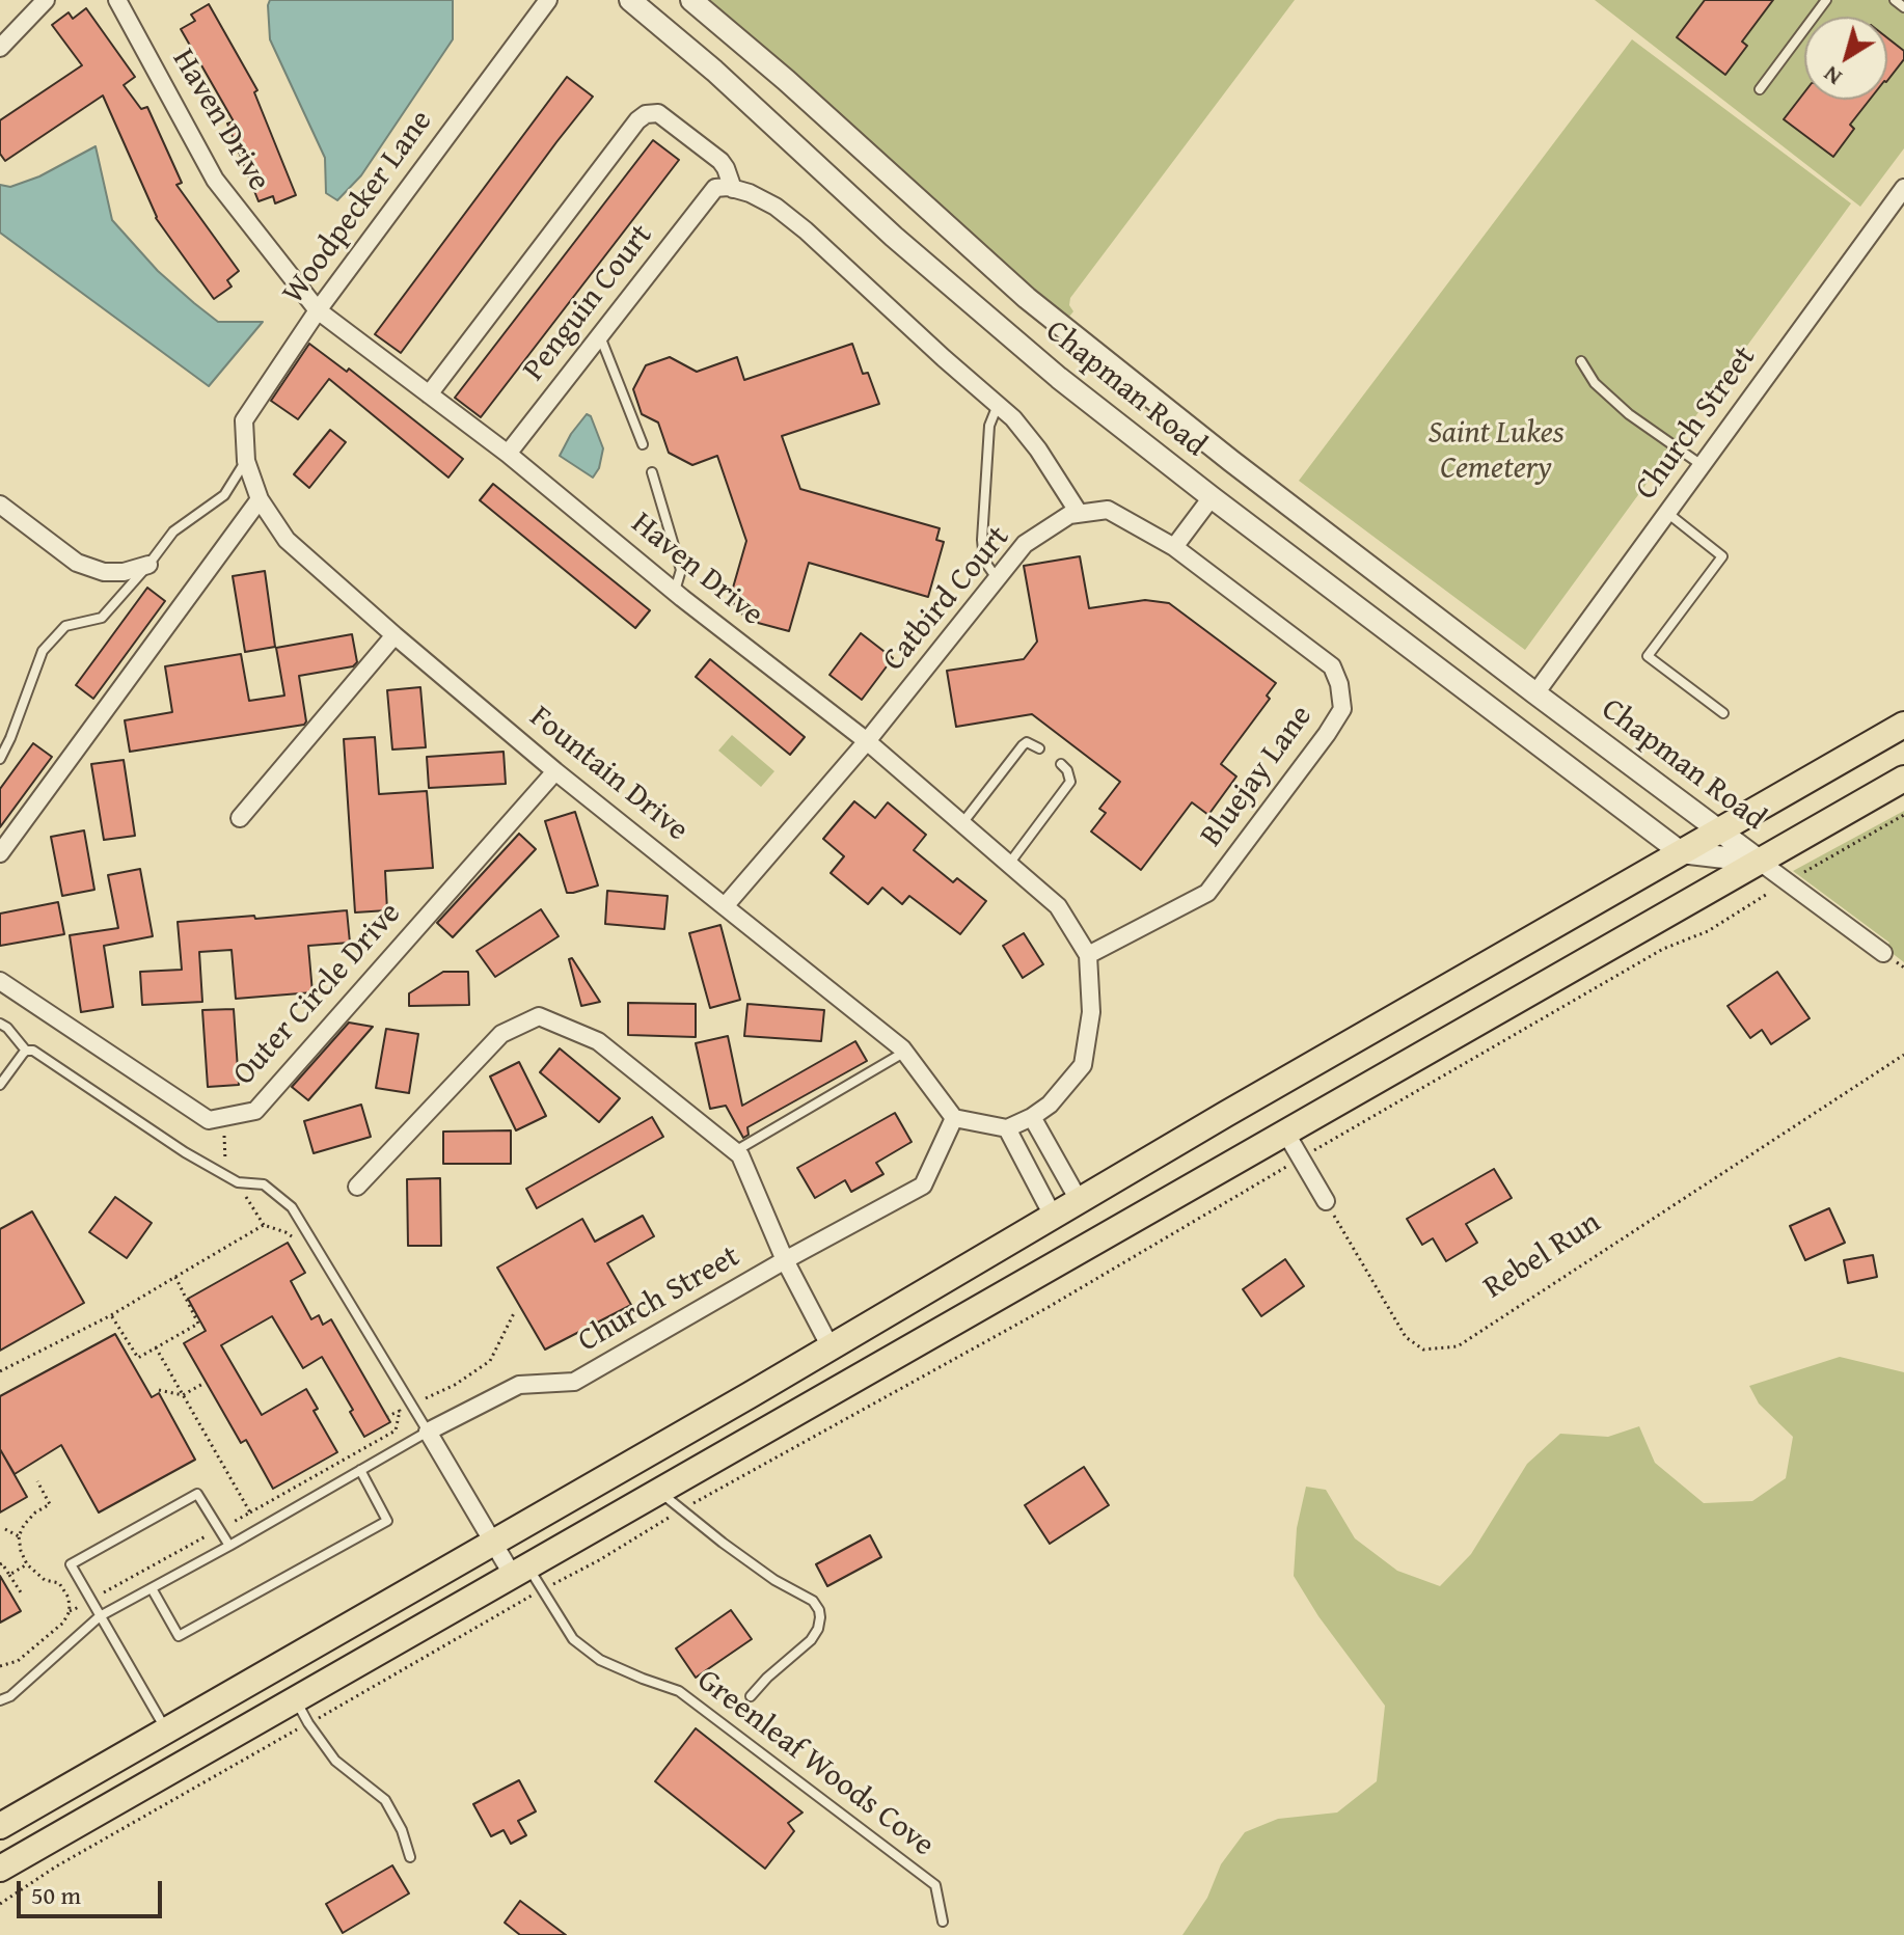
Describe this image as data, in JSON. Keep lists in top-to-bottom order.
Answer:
{
  "streets": {
    "street": [
      "Haven Drive",
      "Woodpecker Lane",
      "Penguin Court",
      "Chapman Road",
      "Church Street",
      "Catbird Court",
      "Fountain Drive",
      "Bluejay Lane",
      "Outer Circle Drive"
    ],
    "lane": ["Greenleaf Woods Cove"],
    "path": ["Rebel Run"]
  },
  "crossings": [
    ["Haven Drive", "Woodpecker Lane"],
    ["Haven Drive", "Penguin Court"],
    ["Haven Drive", "Catbird Court"],
    ["Haven Drive", "Bluejay Lane"],
    ["Woodpecker Lane", "Fountain Drive"],
    ["Chapman Road", "Church Street"],
    ["Church Street", "Fountain Drive"],
    ["Catbird Court", "Fountain Drive"],
    ["Fountain Drive", "Outer Circle Drive"]
  ],
  "parks": ["Saint Lukes Cemetery"],
  "scale_bar": "50 m",
  "north": "bottom left"
}
